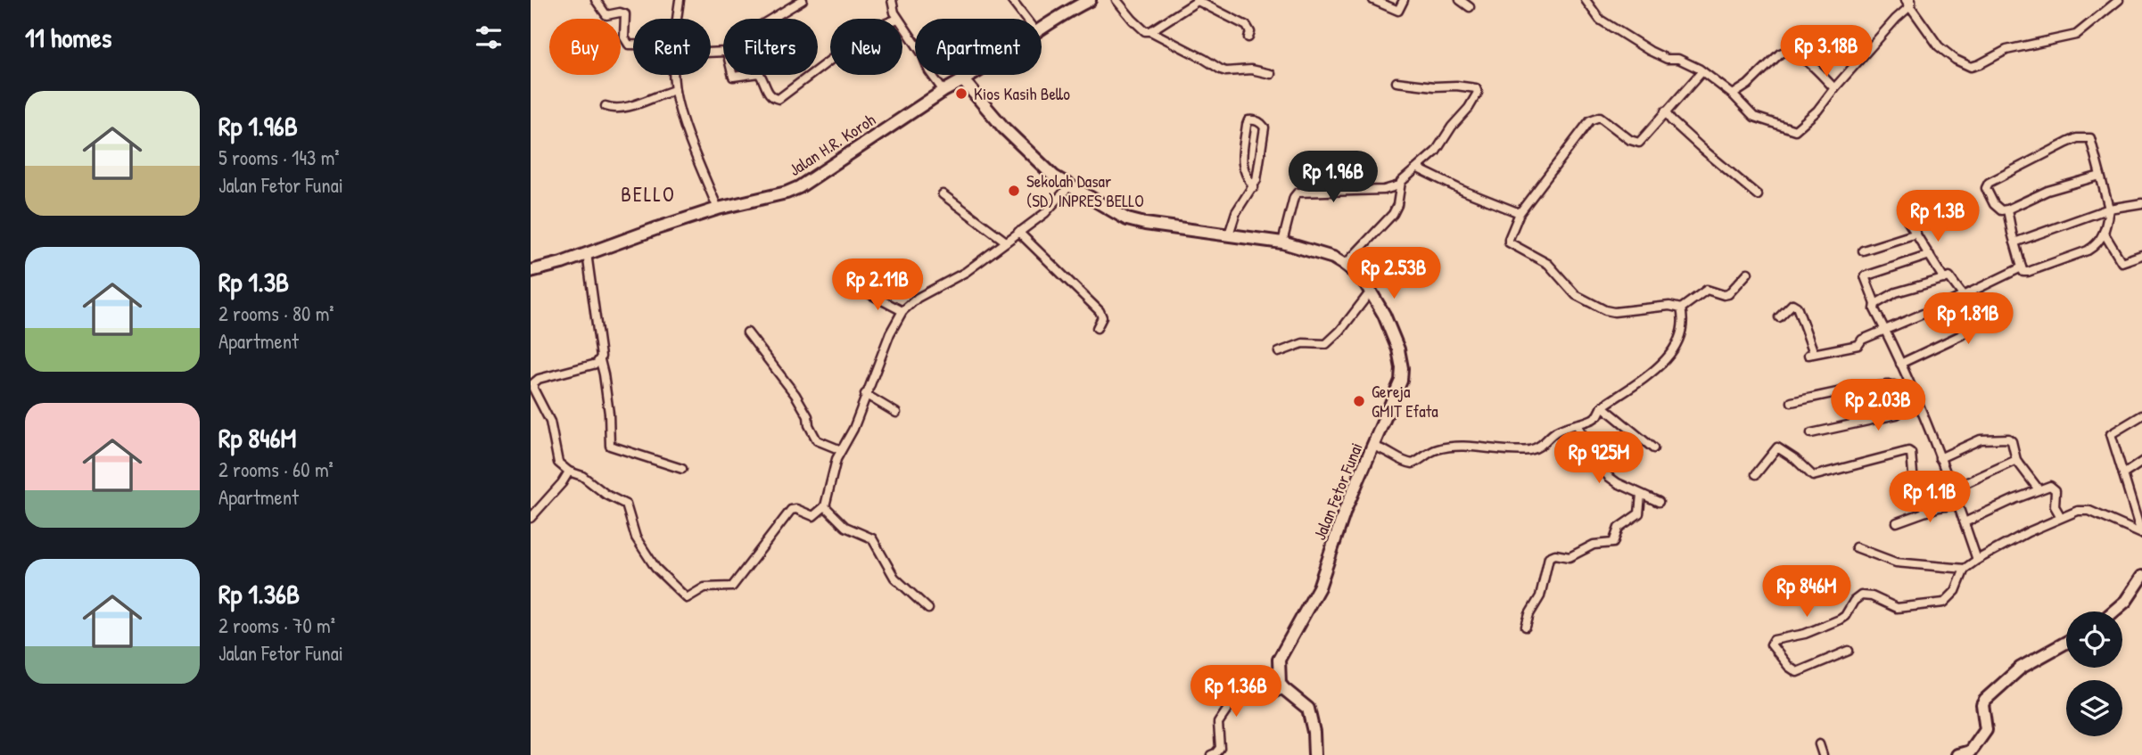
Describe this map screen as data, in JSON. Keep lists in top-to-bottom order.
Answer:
{
  "streets": {
    "street": ["Jalan H.R. Koroh", "Jalan Fetor Funai"]
  },
  "crossings": [
    ["Jalan H.R. Koroh", "Jalan Fetor Funai"]
  ],
  "districts": ["BELLO"],
  "places": ["Kios Kasih Bello", "Sekolah Dasar (SD) INPRES BELLO", "Gereja GMIT Efata"],
  "page": {
    "heading": "11 homes",
    "chip": [
      "Buy",
      "Rent",
      "Filters",
      "New",
      "Apartment"
    ],
    "price": [
      "Rp 3.18B",
      "Rp 1.96B",
      "Rp 1.3B",
      "Rp 2.53B",
      "Rp 2.11B",
      "Rp 1.81B",
      "Rp 2.03B",
      "Rp 925M",
      "Rp 1.1B",
      "Rp 846M",
      "Rp 1.36B"
    ],
    "list": [
      {
        "name": "Rp 1.96B",
        "note": "5 rooms · 143 m² · Jalan Fetor Funai"
      },
      {
        "name": "Rp 1.3B",
        "note": "2 rooms · 80 m² · Apartment"
      },
      {
        "name": "Rp 846M",
        "note": "2 rooms · 60 m² · Apartment"
      },
      {
        "name": "Rp 1.36B",
        "note": "2 rooms · 70 m² · Jalan Fetor Funai"
      }
    ]
  }
}
